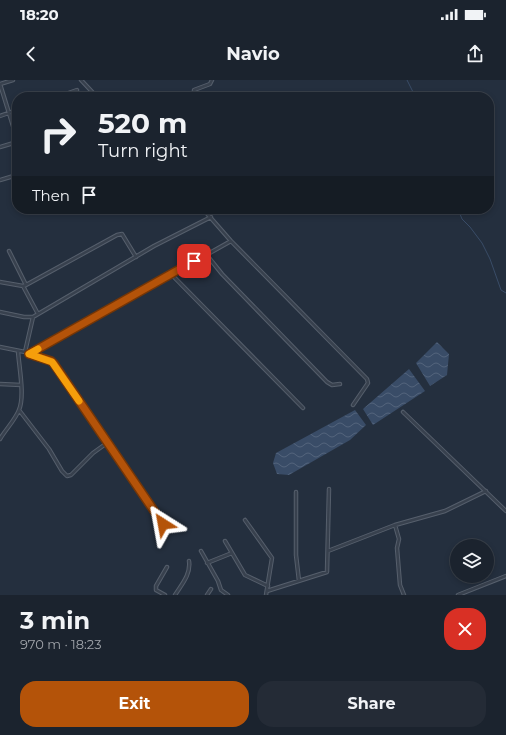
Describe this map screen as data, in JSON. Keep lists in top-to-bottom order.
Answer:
{
  "page": {
    "status": "18:20",
    "header": "Navio",
    "turn": ["520 m", "Turn right"],
    "then": "Then",
    "heading": ["3 min", "970 m · 18:23"],
    "buttons": ["Exit", "Share"]
  }
}
